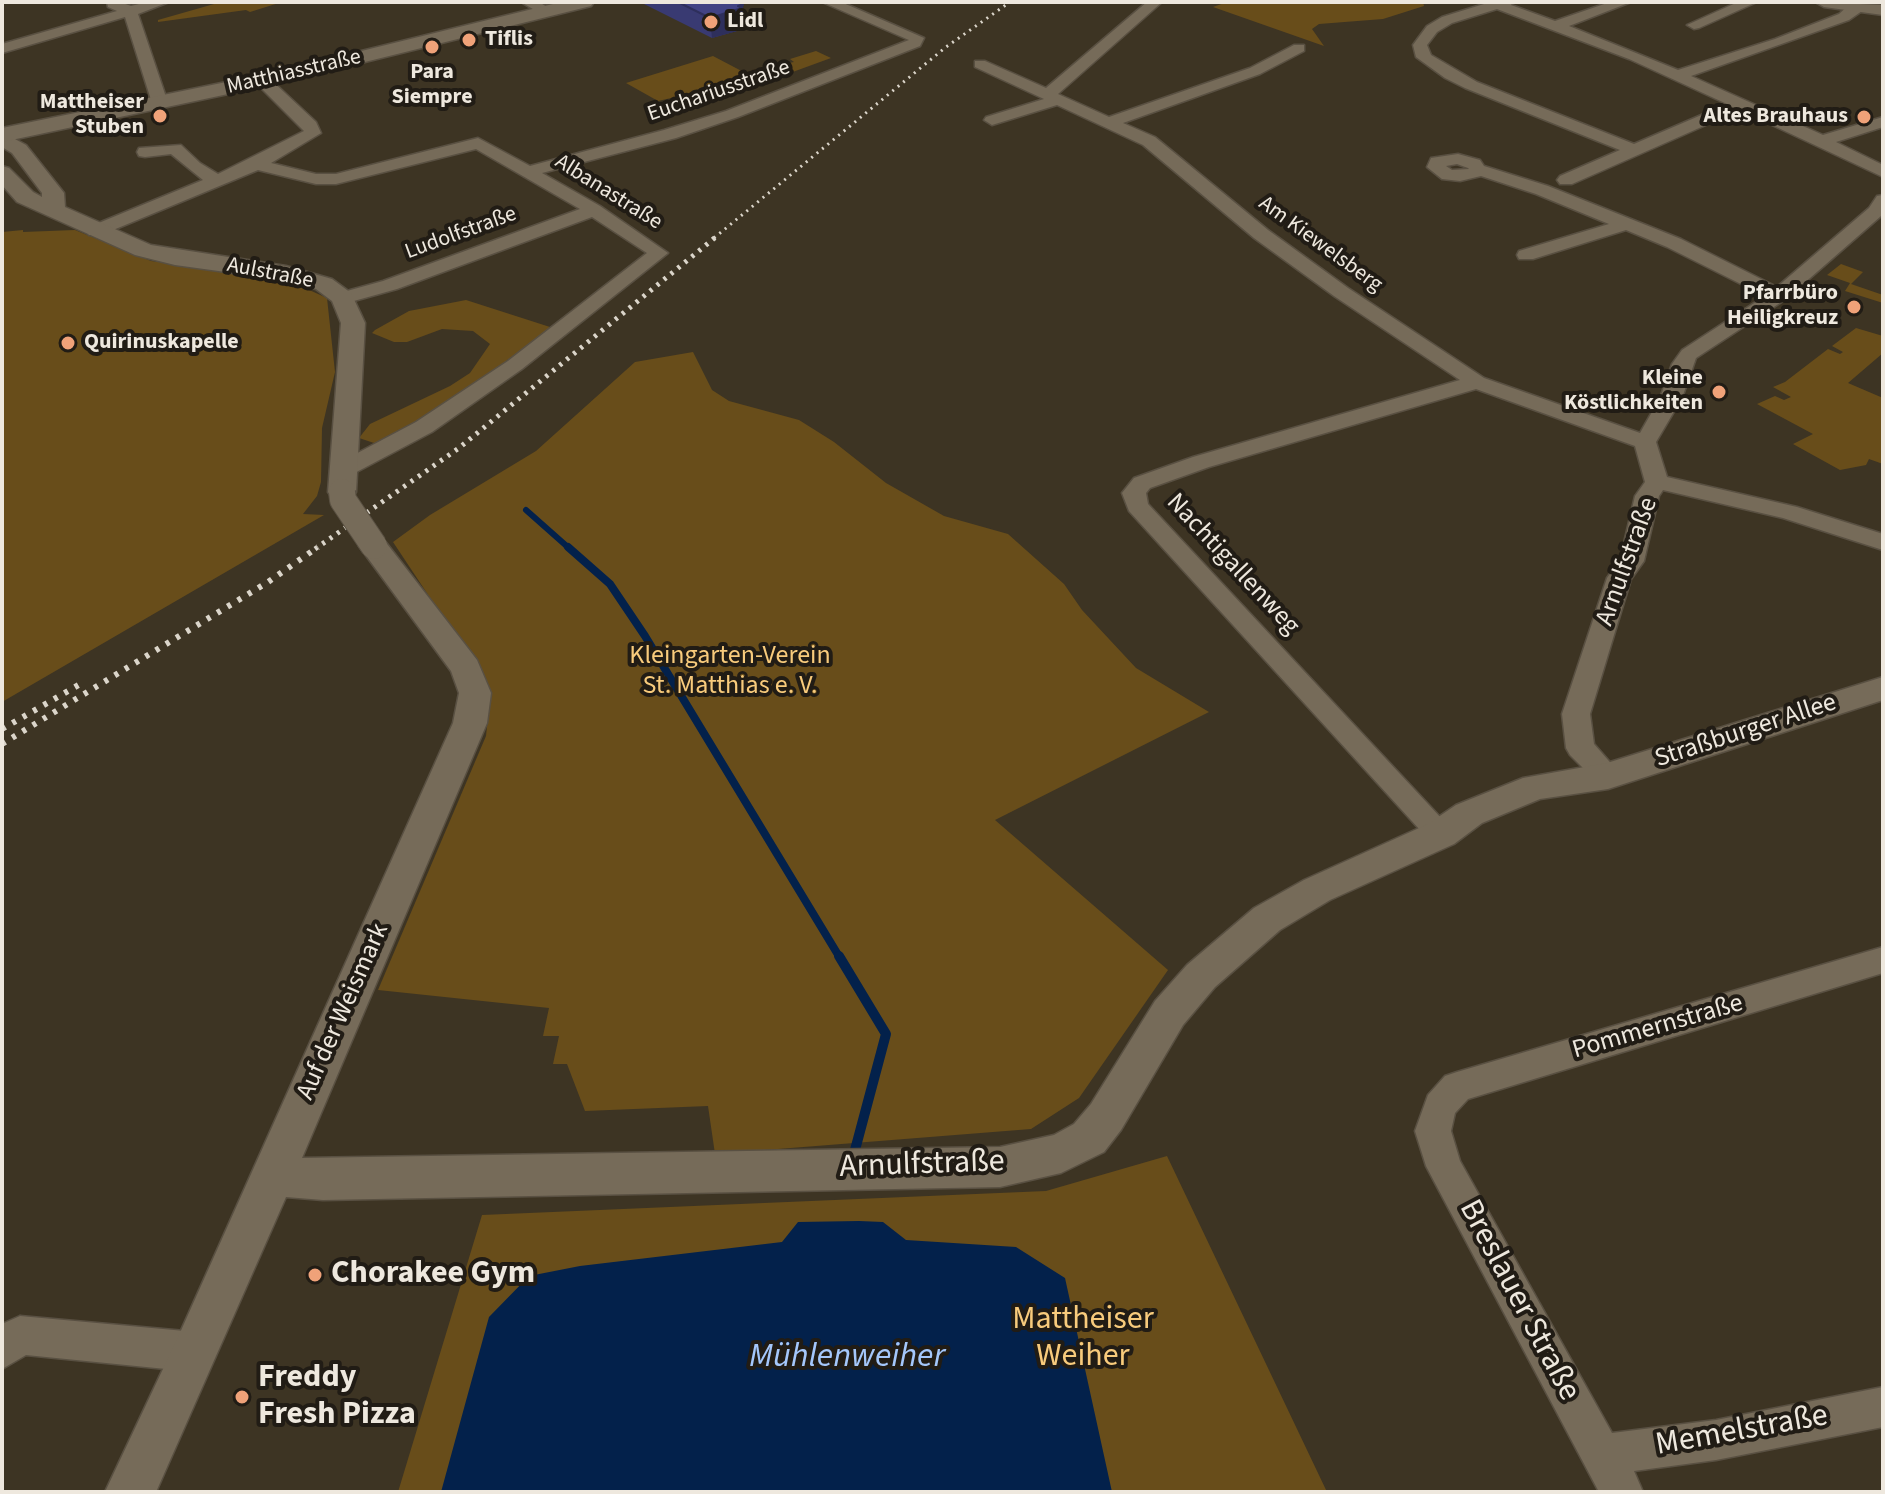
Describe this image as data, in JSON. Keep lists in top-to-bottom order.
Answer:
{
  "streets": {
    "main road": ["Matthiasstraße"],
    "street": [
      "Euchariusstraße",
      "Albanastraße",
      "Ludolfstraße",
      "Am Kiewelsberg",
      "Aulstraße",
      "Arnulfstraße",
      "Nachtigallenweg",
      "Straßburger Allee",
      "Auf der Weismark",
      "Pommernstraße",
      "Breslauer Straße",
      "Memelstraße"
    ]
  },
  "crossings": [
    ["Euchariusstraße", "Albanastraße"],
    ["Albanastraße", "Ludolfstraße"],
    ["Albanastraße", "Aulstraße"],
    ["Albanastraße", "Auf der Weismark"],
    ["Ludolfstraße", "Aulstraße"],
    ["Am Kiewelsberg", "Arnulfstraße"],
    ["Am Kiewelsberg", "Nachtigallenweg"],
    ["Aulstraße", "Auf der Weismark"],
    ["Arnulfstraße", "Nachtigallenweg"],
    ["Arnulfstraße", "Straßburger Allee"],
    ["Arnulfstraße", "Auf der Weismark"],
    ["Pommernstraße", "Breslauer Straße"],
    ["Breslauer Straße", "Memelstraße"]
  ],
  "water": ["Mühlenweiher"],
  "parks": ["Kleingarten-Verein St. Matthias e. V.", "Mattheiser Weiher"],
  "places": [
    "Lidl",
    "Tiflis",
    "Para Siempre",
    "Mattheiser Stuben",
    "Altes Brauhaus",
    "Pfarrbüro Heiligkreuz",
    "Quirinuskapelle",
    "Kleine Köstlichkeiten",
    "Chorakee Gym",
    "Freddy Fresh Pizza"
  ]
}
